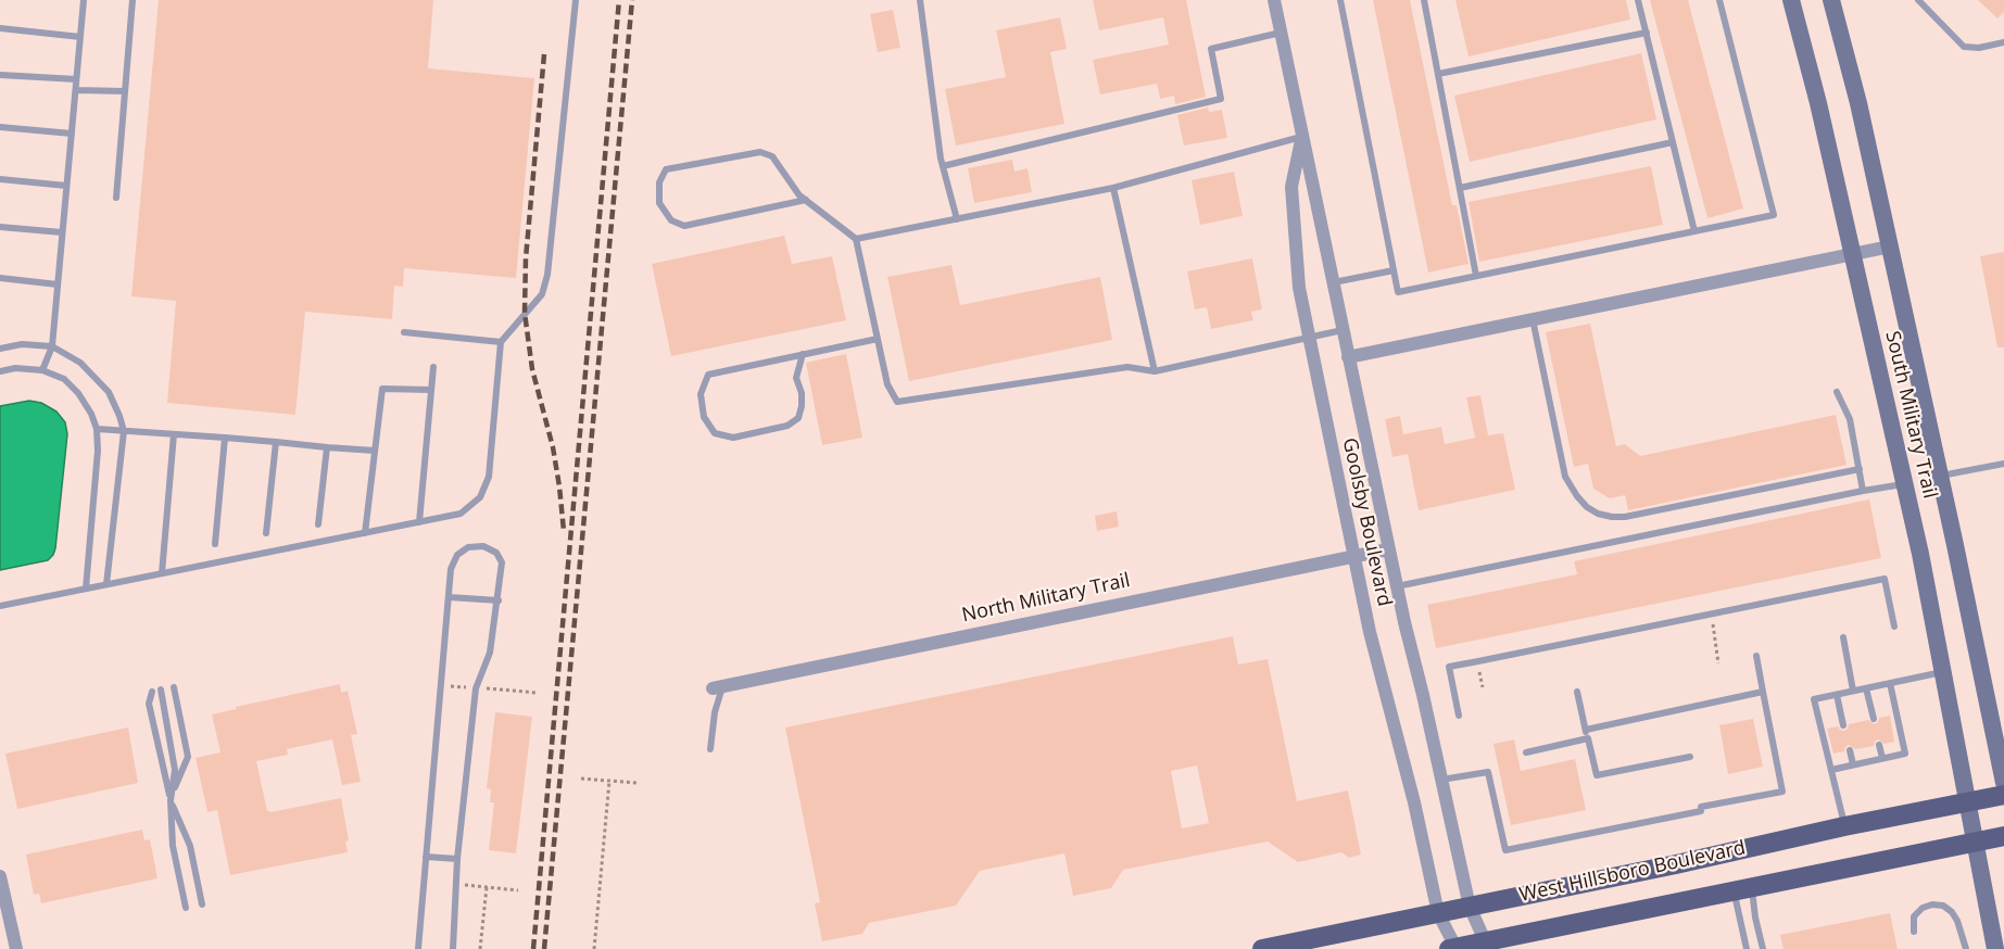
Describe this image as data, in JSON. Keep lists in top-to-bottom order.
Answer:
{
  "streets": {
    "main road": ["West Hillsboro Boulevard"],
    "street": ["South Military Trail", "Goolsby Boulevard", "North Military Trail"]
  },
  "crossings": [
    ["South Military Trail", "West Hillsboro Boulevard"],
    ["Goolsby Boulevard", "North Military Trail"],
    ["Goolsby Boulevard", "West Hillsboro Boulevard"]
  ]
}
